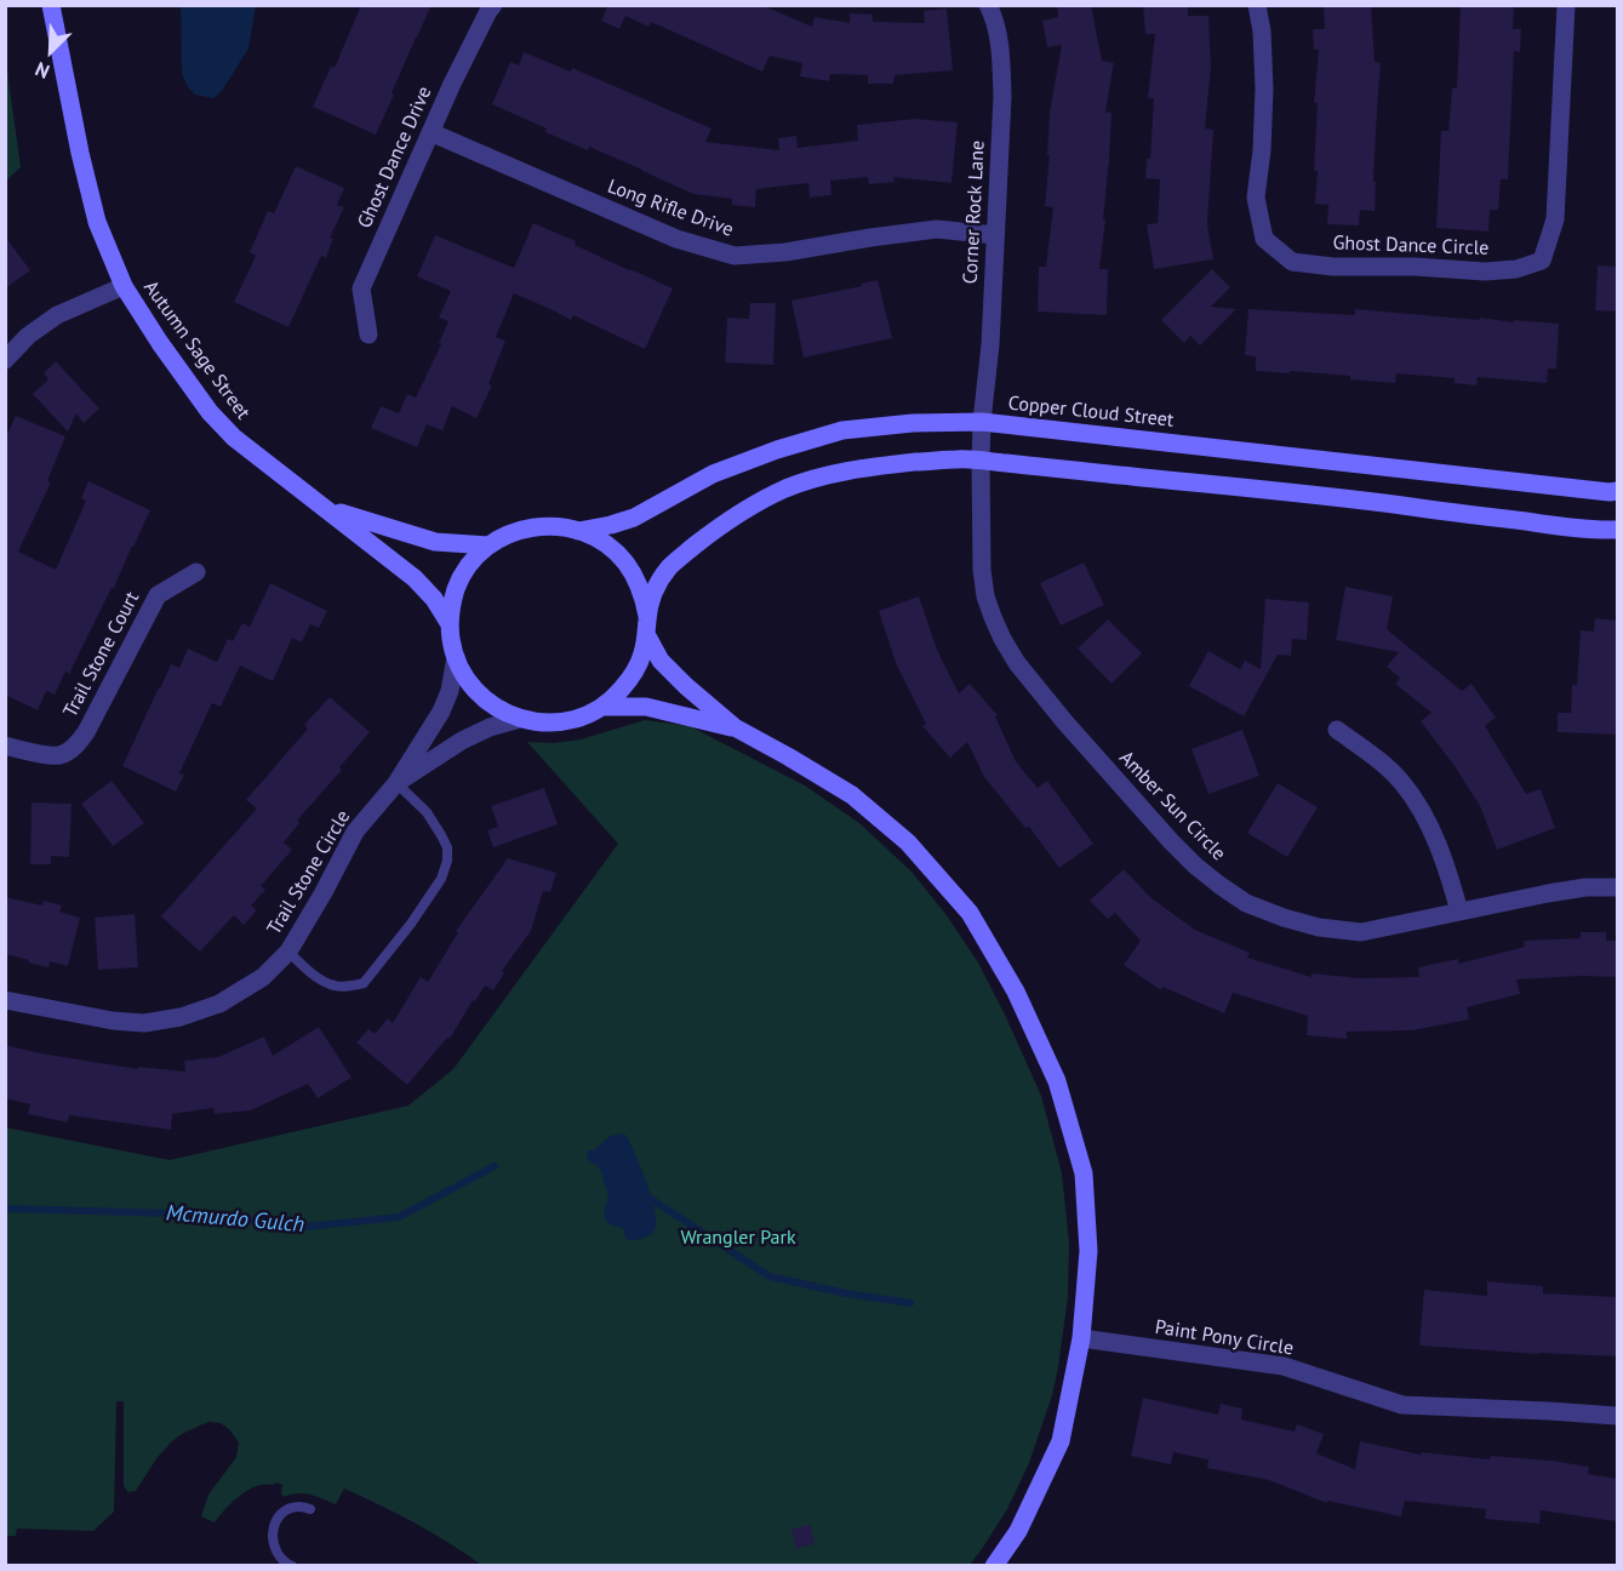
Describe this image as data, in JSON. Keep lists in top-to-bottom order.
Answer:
{
  "streets": {
    "street": [
      "Ghost Dance Drive",
      "Long Rifle Drive",
      "Corner Rock Lane",
      "Ghost Dance Circle",
      "Autumn Sage Street",
      "Copper Cloud Street",
      "Trail Stone Court",
      "Amber Sun Circle",
      "Trail Stone Circle",
      "Paint Pony Circle"
    ]
  },
  "crossings": [
    ["Ghost Dance Drive", "Long Rifle Drive"],
    ["Long Rifle Drive", "Corner Rock Lane"],
    ["Corner Rock Lane", "Copper Cloud Street"],
    ["Corner Rock Lane", "Amber Sun Circle"],
    ["Autumn Sage Street", "Copper Cloud Street"],
    ["Autumn Sage Street", "Trail Stone Circle"],
    ["Copper Cloud Street", "Amber Sun Circle"],
    ["Copper Cloud Street", "Trail Stone Circle"]
  ],
  "water": ["Mcmurdo Gulch"],
  "parks": ["Wrangler Park"],
  "north": "bottom left"
}
